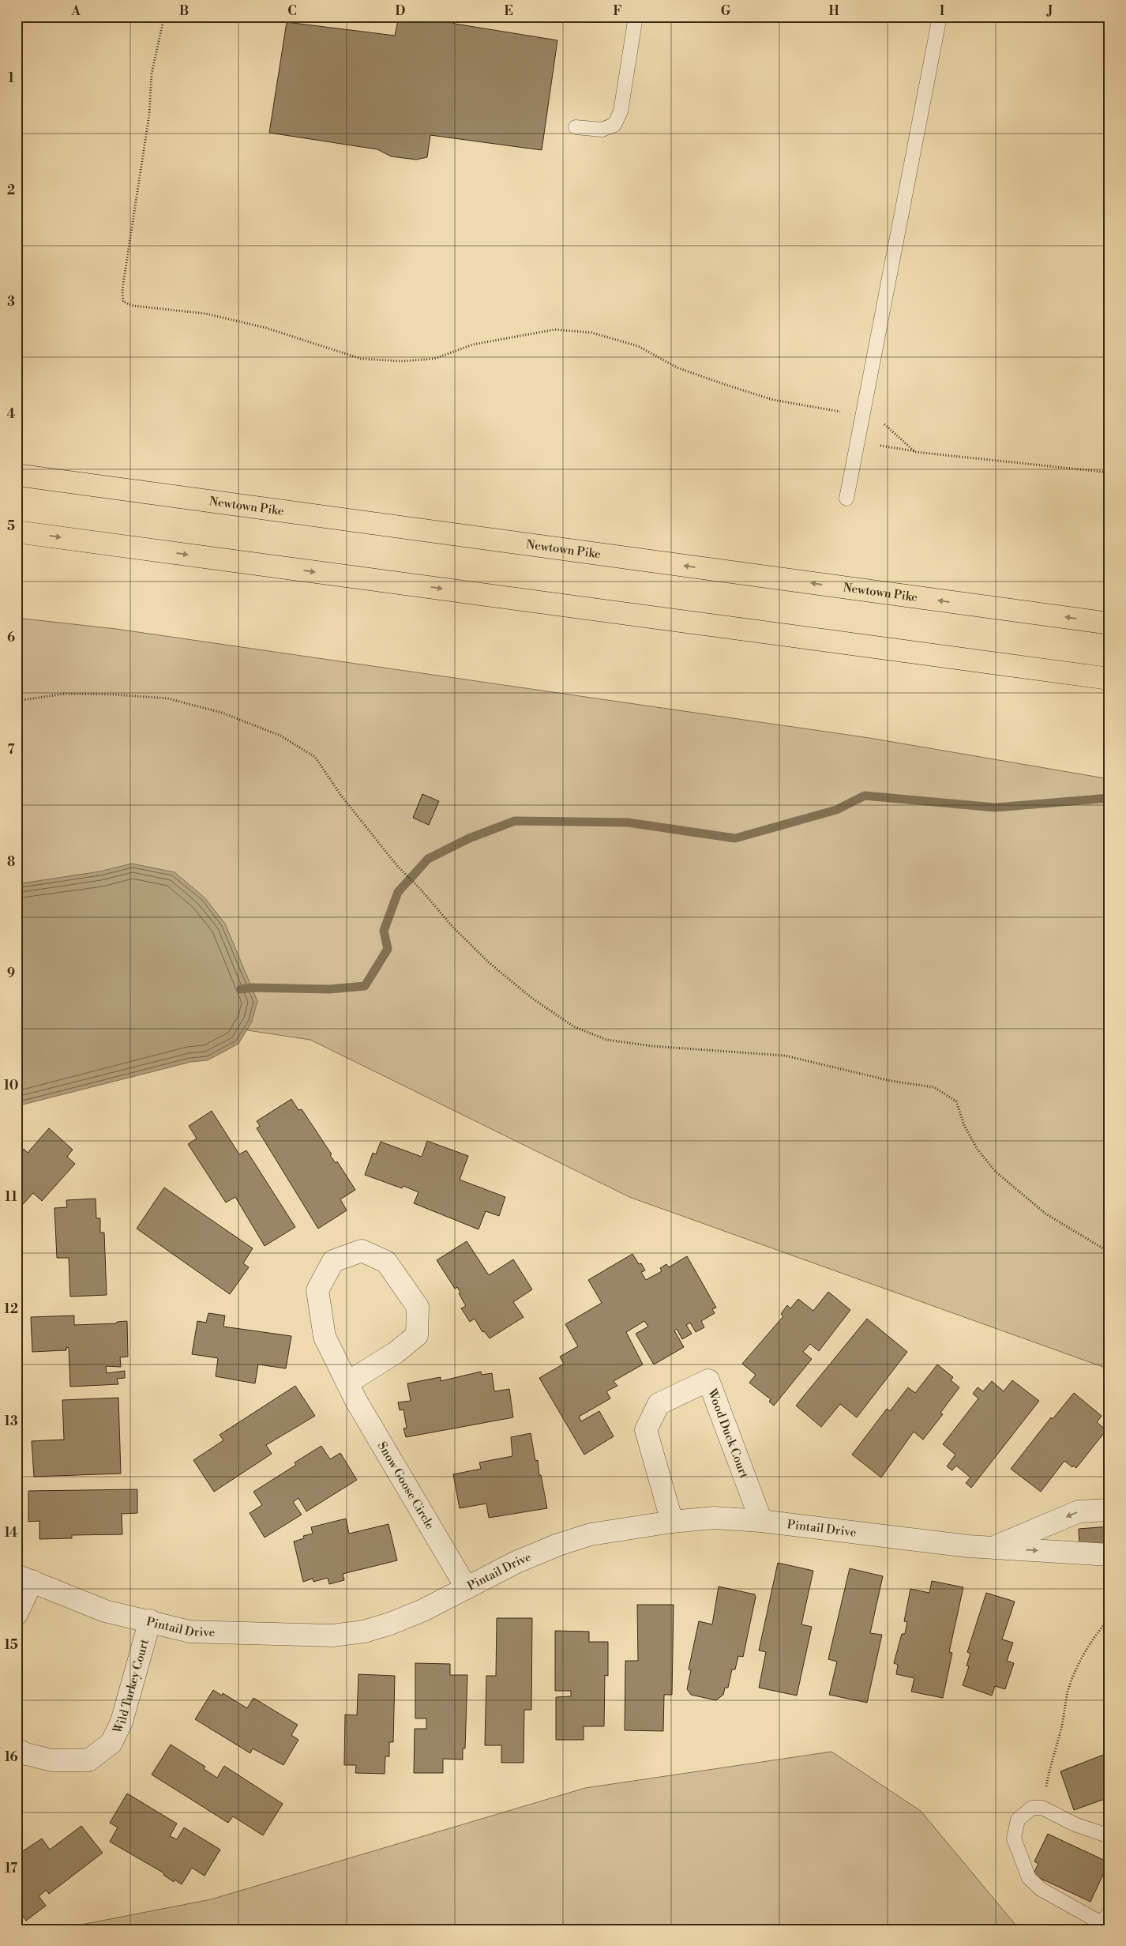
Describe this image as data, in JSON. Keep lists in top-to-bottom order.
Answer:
{
  "streets": {
    "highway": ["Newtown Pike"],
    "street": [
      "Wood Duck Court",
      "Snow Goose Circle",
      "Pintail Drive",
      "Wild Turkey Court"
    ]
  },
  "crossings": [
    ["Wood Duck Court", "Pintail Drive"],
    ["Snow Goose Circle", "Pintail Drive"],
    ["Pintail Drive", "Wild Turkey Court"]
  ],
  "grid": {
    "columns": [
      "A",
      "B",
      "C",
      "D",
      "E",
      "F",
      "G",
      "H",
      "I",
      "J"
    ],
    "rows": [
      "1",
      "2",
      "3",
      "4",
      "5",
      "6",
      "7",
      "8",
      "9",
      "10",
      "11",
      "12",
      "13",
      "14",
      "15",
      "16",
      "17"
    ]
  }
}
